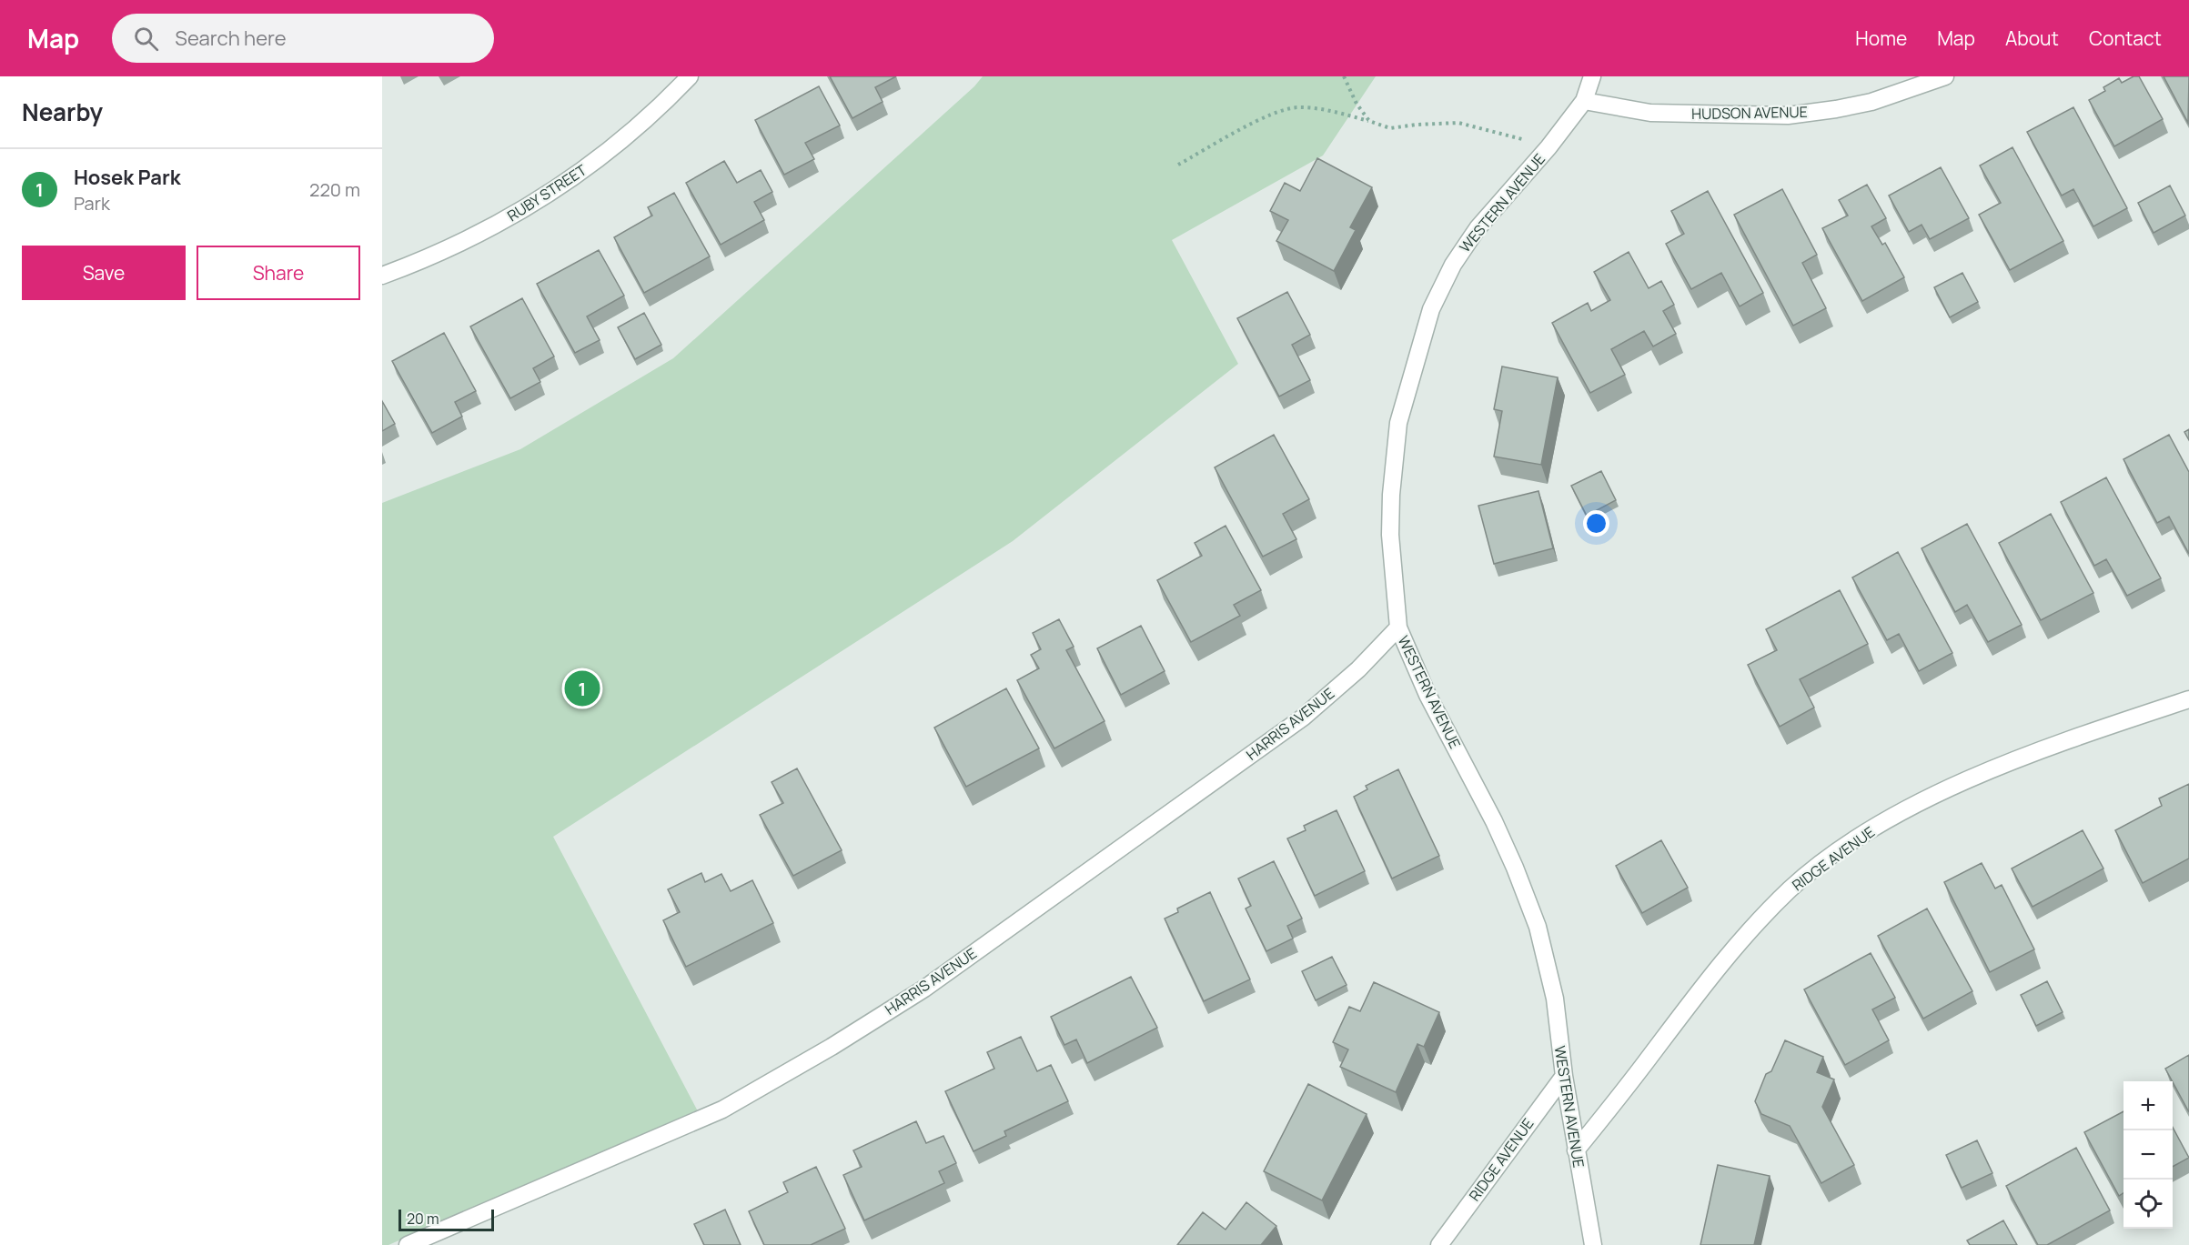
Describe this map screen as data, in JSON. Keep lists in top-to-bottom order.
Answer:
{
  "streets": {
    "street": [
      "HUDSON AVENUE",
      "RUBY STREET",
      "WESTERN AVENUE",
      "HARRIS AVENUE",
      "RIDGE AVENUE"
    ]
  },
  "crossings": [
    ["HUDSON AVENUE", "WESTERN AVENUE"],
    ["WESTERN AVENUE", "HARRIS AVENUE"],
    ["WESTERN AVENUE", "RIDGE AVENUE"]
  ],
  "scale_bar": "20 m",
  "page": {
    "header": "Map",
    "search": "Search here",
    "nav": [
      "Home",
      "Map",
      "About",
      "Contact"
    ],
    "heading": "Nearby",
    "list": [
      {
        "mark": "1",
        "name": "Hosek Park",
        "note": "Park",
        "value": "220 m"
      }
    ],
    "buttons": ["Save", "Share"],
    "pins": "1",
    "map_buttons": ["+", "−"],
    "scale": "20 m"
  }
}
